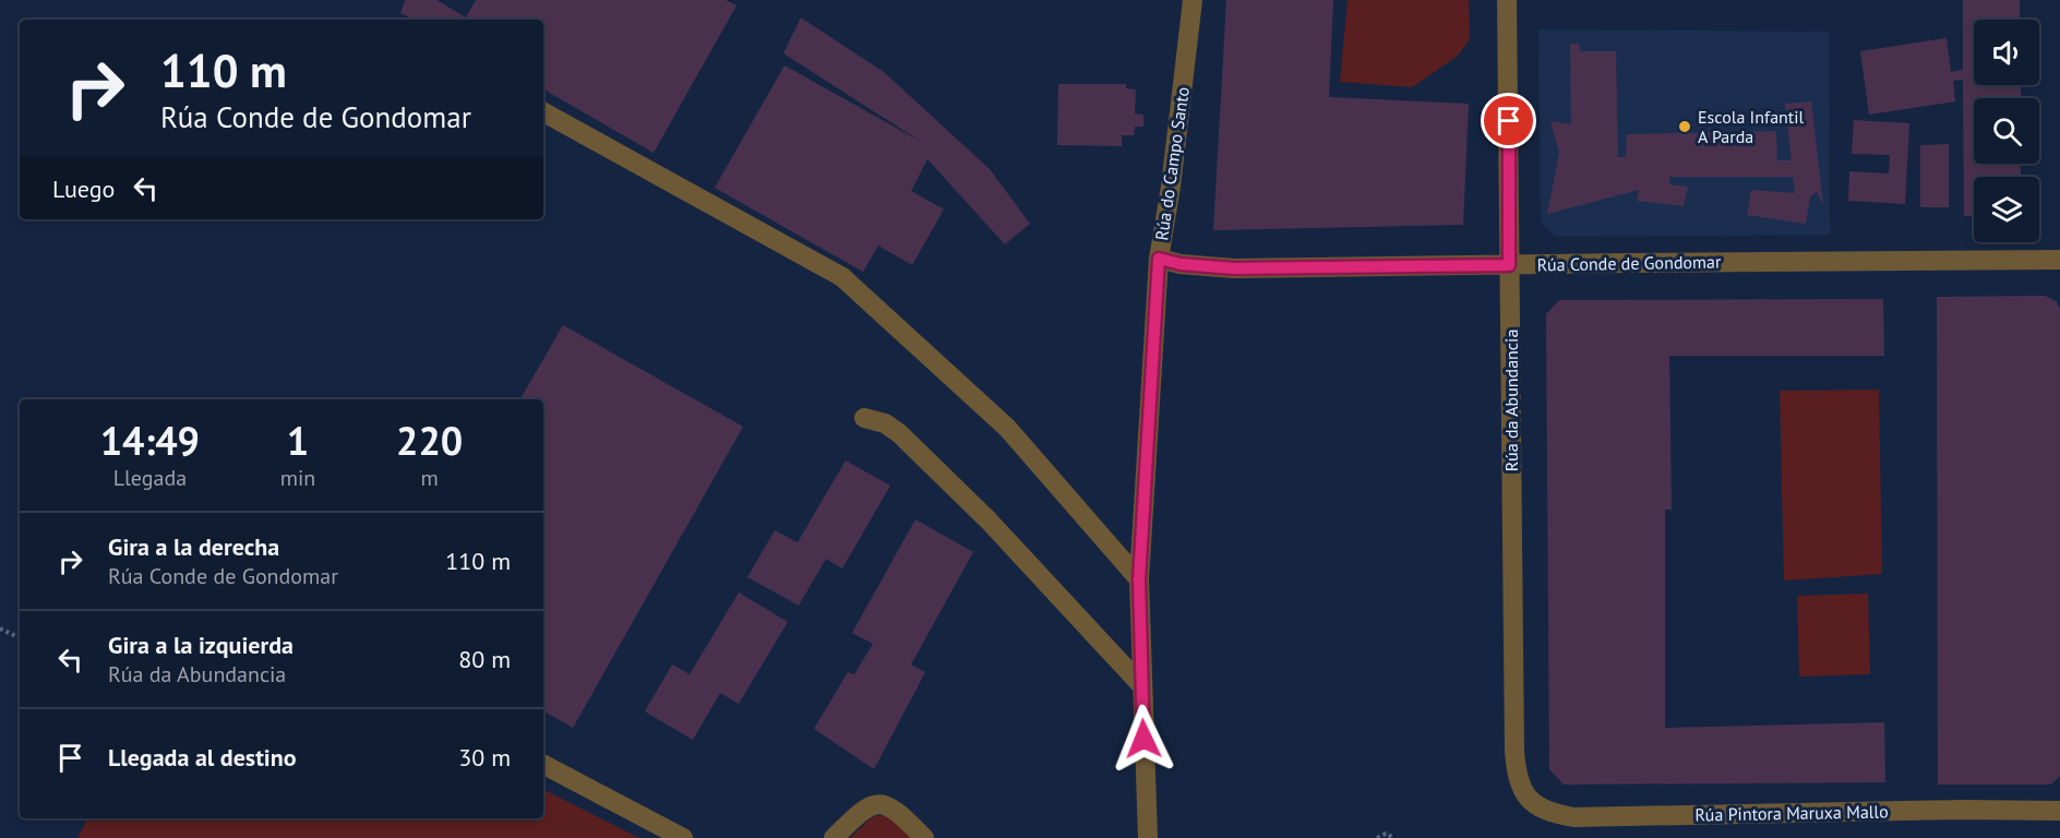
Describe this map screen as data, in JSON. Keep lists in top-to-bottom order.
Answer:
{
  "streets": {
    "street": [
      "Rúa do Campo Santo",
      "Rúa Conde de Gondomar",
      "Rúa da Abundancia",
      "Rúa Pintora Maruxa Mallo"
    ]
  },
  "crossings": [
    ["Rúa do Campo Santo", "Rúa Conde de Gondomar"],
    ["Rúa Conde de Gondomar", "Rúa da Abundancia"],
    ["Rúa da Abundancia", "Rúa Pintora Maruxa Mallo"]
  ],
  "places": ["Escola Infantil A Parda"],
  "page": {
    "turn": ["110 m", "Rúa Conde de Gondomar"],
    "then": "Luego",
    "eta": [
      "14:49",
      "Llegada",
      "1",
      "min",
      "220",
      "m"
    ],
    "list": [
      {
        "name": "Gira a la derecha",
        "note": "Rúa Conde de Gondomar",
        "value": "110 m"
      },
      {
        "name": "Gira a la izquierda",
        "note": "Rúa da Abundancia",
        "value": "80 m"
      },
      {
        "name": "Llegada al destino",
        "value": "30 m"
      }
    ]
  }
}
